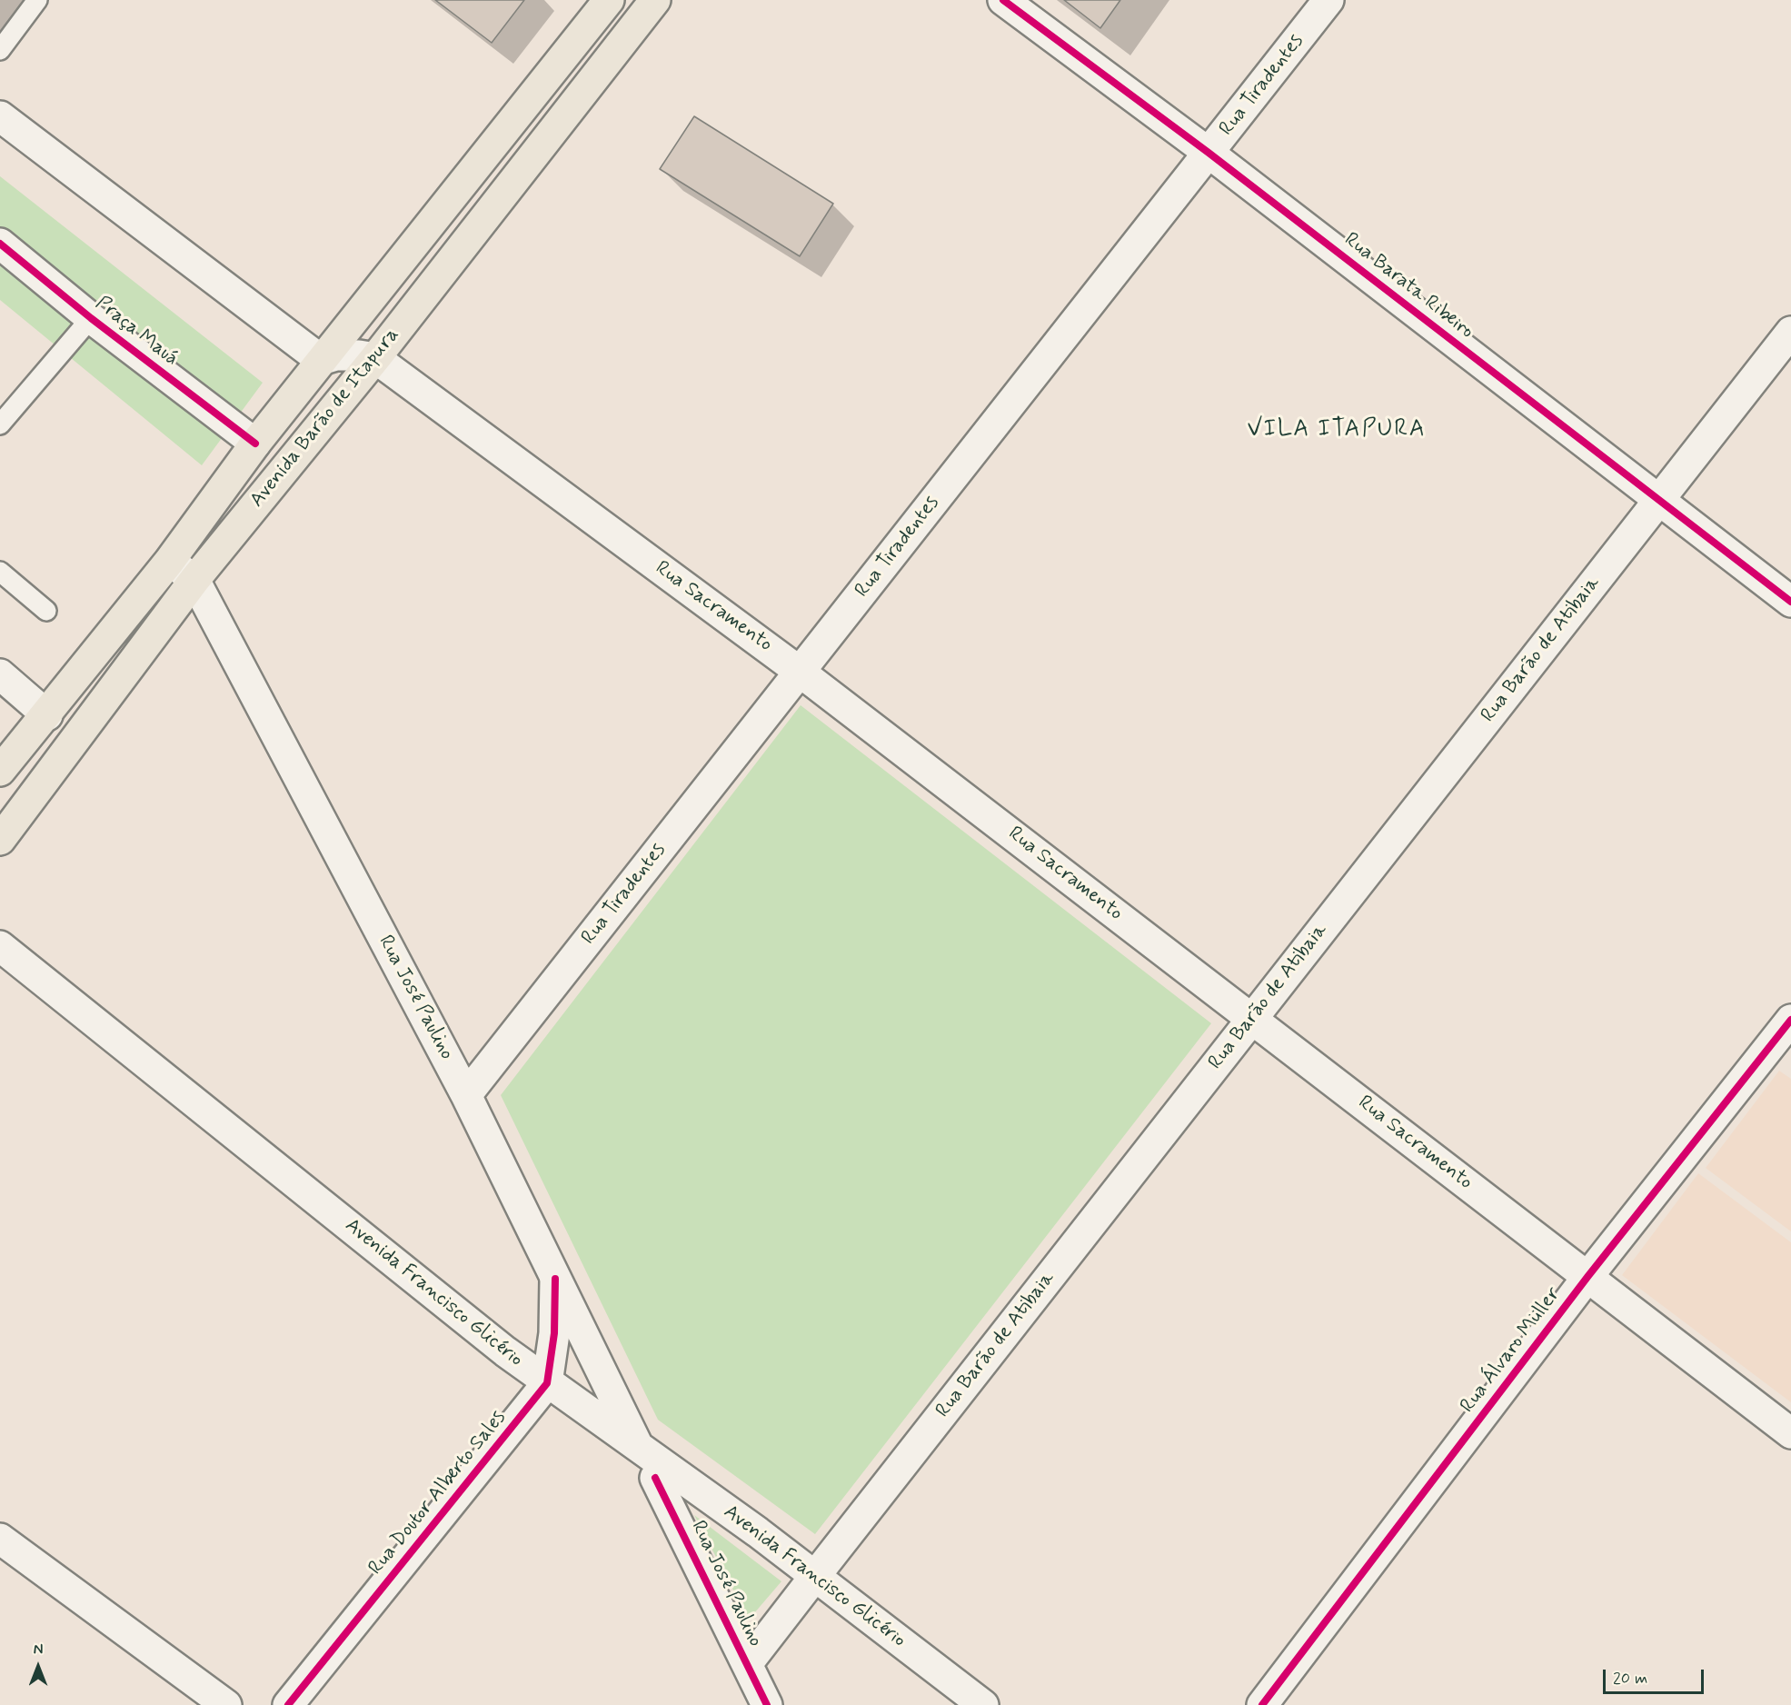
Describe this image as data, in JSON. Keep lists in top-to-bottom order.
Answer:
{
  "streets": {
    "main road": [
      "Rua Tiradentes",
      "Rua Barata Ribeiro",
      "Praça Mauá",
      "Avenida Barão de Itapura",
      "Rua Sacramento",
      "Rua Barão de Atibaia",
      "Rua José Paulino",
      "Avenida Francisco Glicério",
      "Rua Álvaro Müller",
      "Rua Doutor Alberto Sales"
    ]
  },
  "crossings": [
    ["Rua Tiradentes", "Rua Barata Ribeiro"],
    ["Rua Tiradentes", "Rua Sacramento"],
    ["Rua Tiradentes", "Rua José Paulino"],
    ["Rua Barata Ribeiro", "Rua Barão de Atibaia"],
    ["Praça Mauá", "Avenida Barão de Itapura"],
    ["Avenida Barão de Itapura", "Rua Sacramento"],
    ["Avenida Barão de Itapura", "Rua José Paulino"],
    ["Rua Sacramento", "Rua Barão de Atibaia"],
    ["Rua Sacramento", "Rua Álvaro Müller"],
    ["Rua Barão de Atibaia", "Rua José Paulino"],
    ["Rua Barão de Atibaia", "Avenida Francisco Glicério"],
    ["Rua José Paulino", "Avenida Francisco Glicério"],
    ["Avenida Francisco Glicério", "Rua Doutor Alberto Sales"]
  ],
  "districts": ["VILA ITAPURA"],
  "scale_bar": "20 m",
  "north": "top"
}
